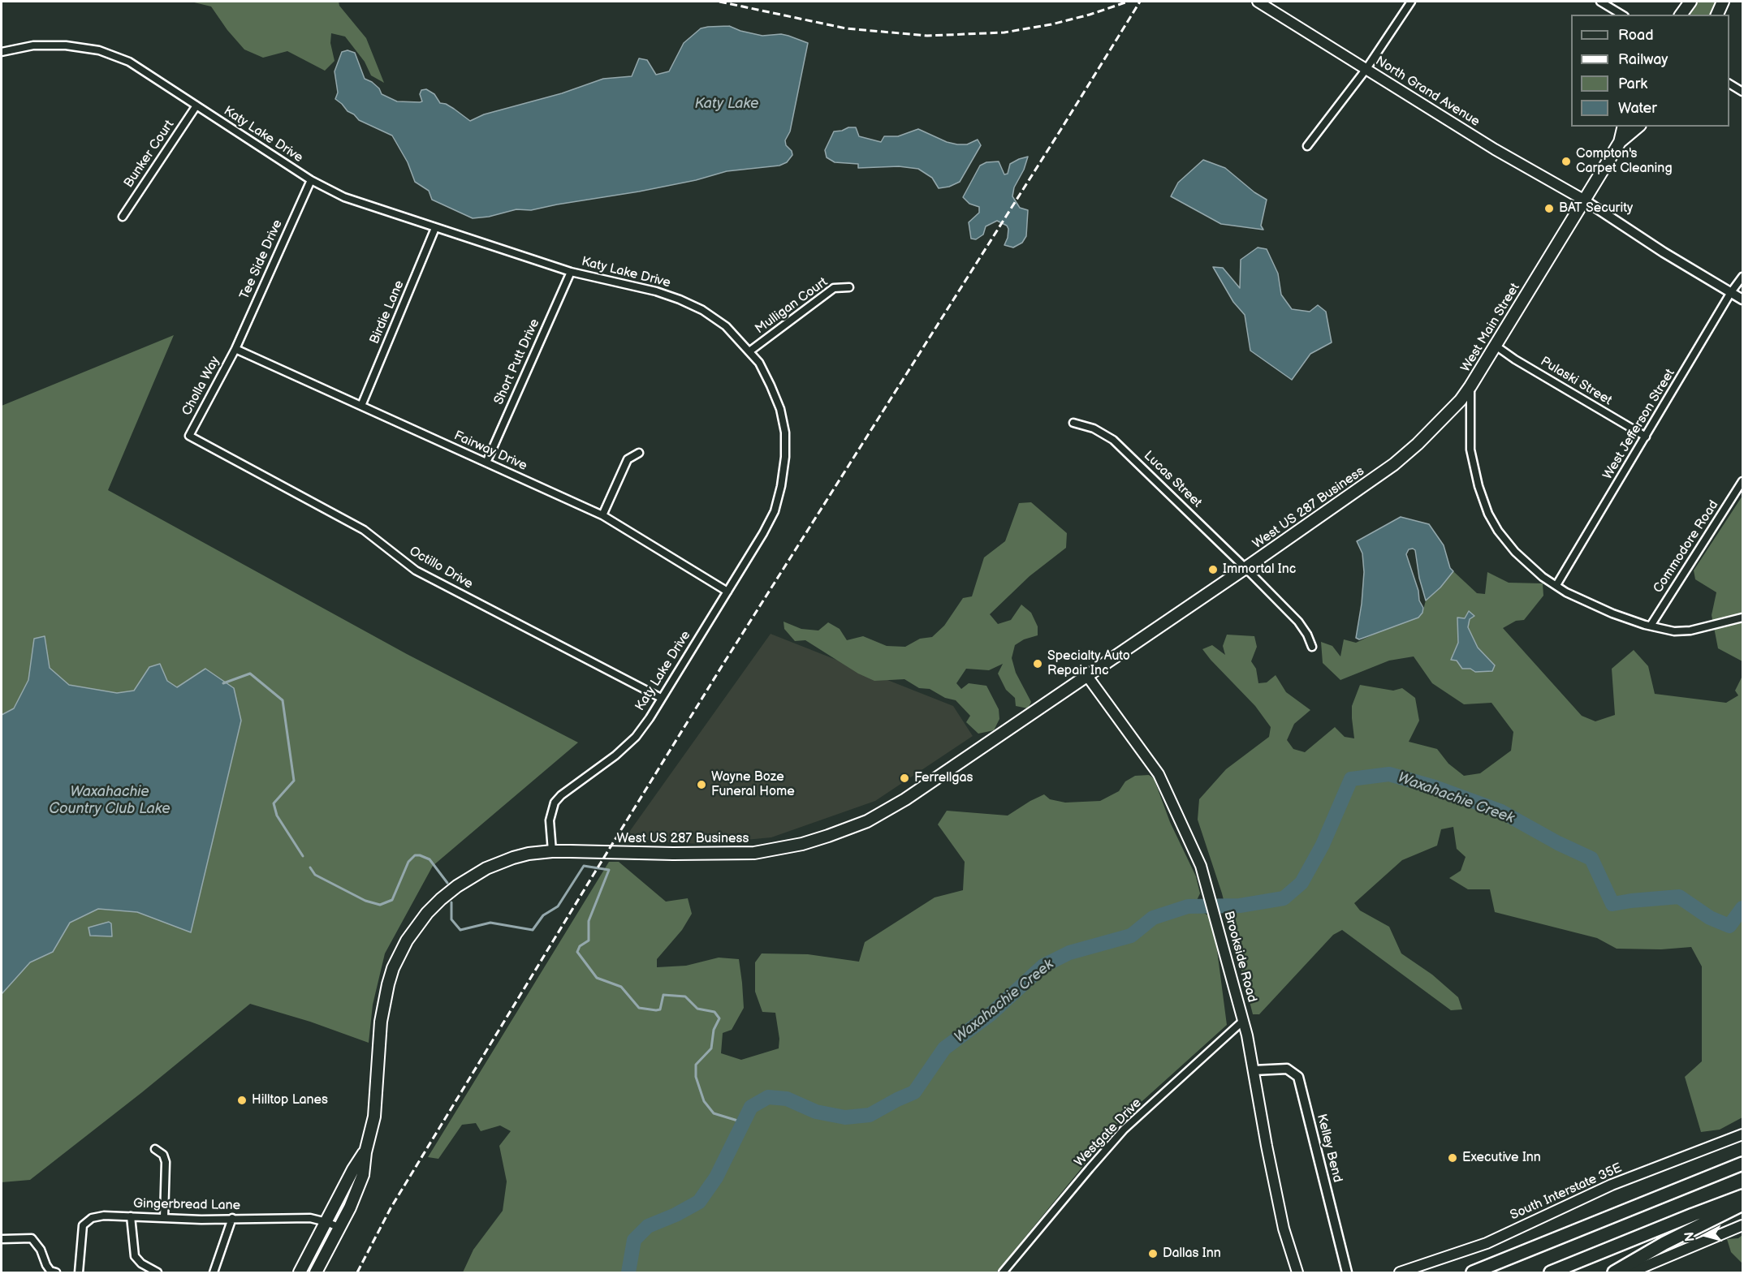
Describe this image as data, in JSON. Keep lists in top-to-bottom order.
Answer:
{
  "streets": {
    "main road": [
      "North Grand Avenue",
      "West Main Street",
      "West US 287 Business",
      "Brookside Road",
      "South Interstate 35E"
    ],
    "street": [
      "Katy Lake Drive",
      "Bunker Court",
      "Tee Side Drive",
      "Mulligan Court",
      "Birdie Lane",
      "Short Putt Drive",
      "Pulaski Street",
      "Cholla Way",
      "West Jefferson Street",
      "Fairway Drive",
      "Lucas Street",
      "Commodore Road",
      "Octillo Drive",
      "Westgate Drive",
      "Kelley Bend",
      "Gingerbread Lane"
    ]
  },
  "crossings": [
    ["North Grand Avenue", "West Main Street"],
    ["Katy Lake Drive", "Bunker Court"],
    ["Katy Lake Drive", "Tee Side Drive"],
    ["Katy Lake Drive", "Mulligan Court"],
    ["Katy Lake Drive", "Birdie Lane"],
    ["Katy Lake Drive", "Short Putt Drive"],
    ["Katy Lake Drive", "Fairway Drive"],
    ["Katy Lake Drive", "West US 287 Business"],
    ["Katy Lake Drive", "Octillo Drive"],
    ["Tee Side Drive", "Cholla Way"],
    ["Tee Side Drive", "Fairway Drive"],
    ["Birdie Lane", "Fairway Drive"],
    ["West Main Street", "Pulaski Street"],
    ["West Main Street", "West Jefferson Street"],
    ["West Main Street", "West US 287 Business"],
    ["West Main Street", "Commodore Road"],
    ["Short Putt Drive", "Fairway Drive"],
    ["Pulaski Street", "West Jefferson Street"],
    ["Cholla Way", "Fairway Drive"],
    ["Cholla Way", "Octillo Drive"],
    ["Lucas Street", "West US 287 Business"],
    ["West US 287 Business", "Brookside Road"],
    ["West US 287 Business", "Gingerbread Lane"],
    ["Brookside Road", "Westgate Drive"],
    ["Brookside Road", "Kelley Bend"]
  ],
  "water": ["Katy Lake", "Waxahachie Country Club Lake", "Waxahachie Creek"],
  "places": [
    "Compton's Carpet Cleaning",
    "BAT Security",
    "Immortal Inc",
    "Specialty Auto Repair Inc",
    "Ferrellgas",
    "Wayne Boze Funeral Home",
    "Hilltop Lanes",
    "Executive Inn",
    "Dallas Inn"
  ],
  "legend": [
    "Road",
    "Railway",
    "Park",
    "Water"
  ],
  "north": "left"
}
